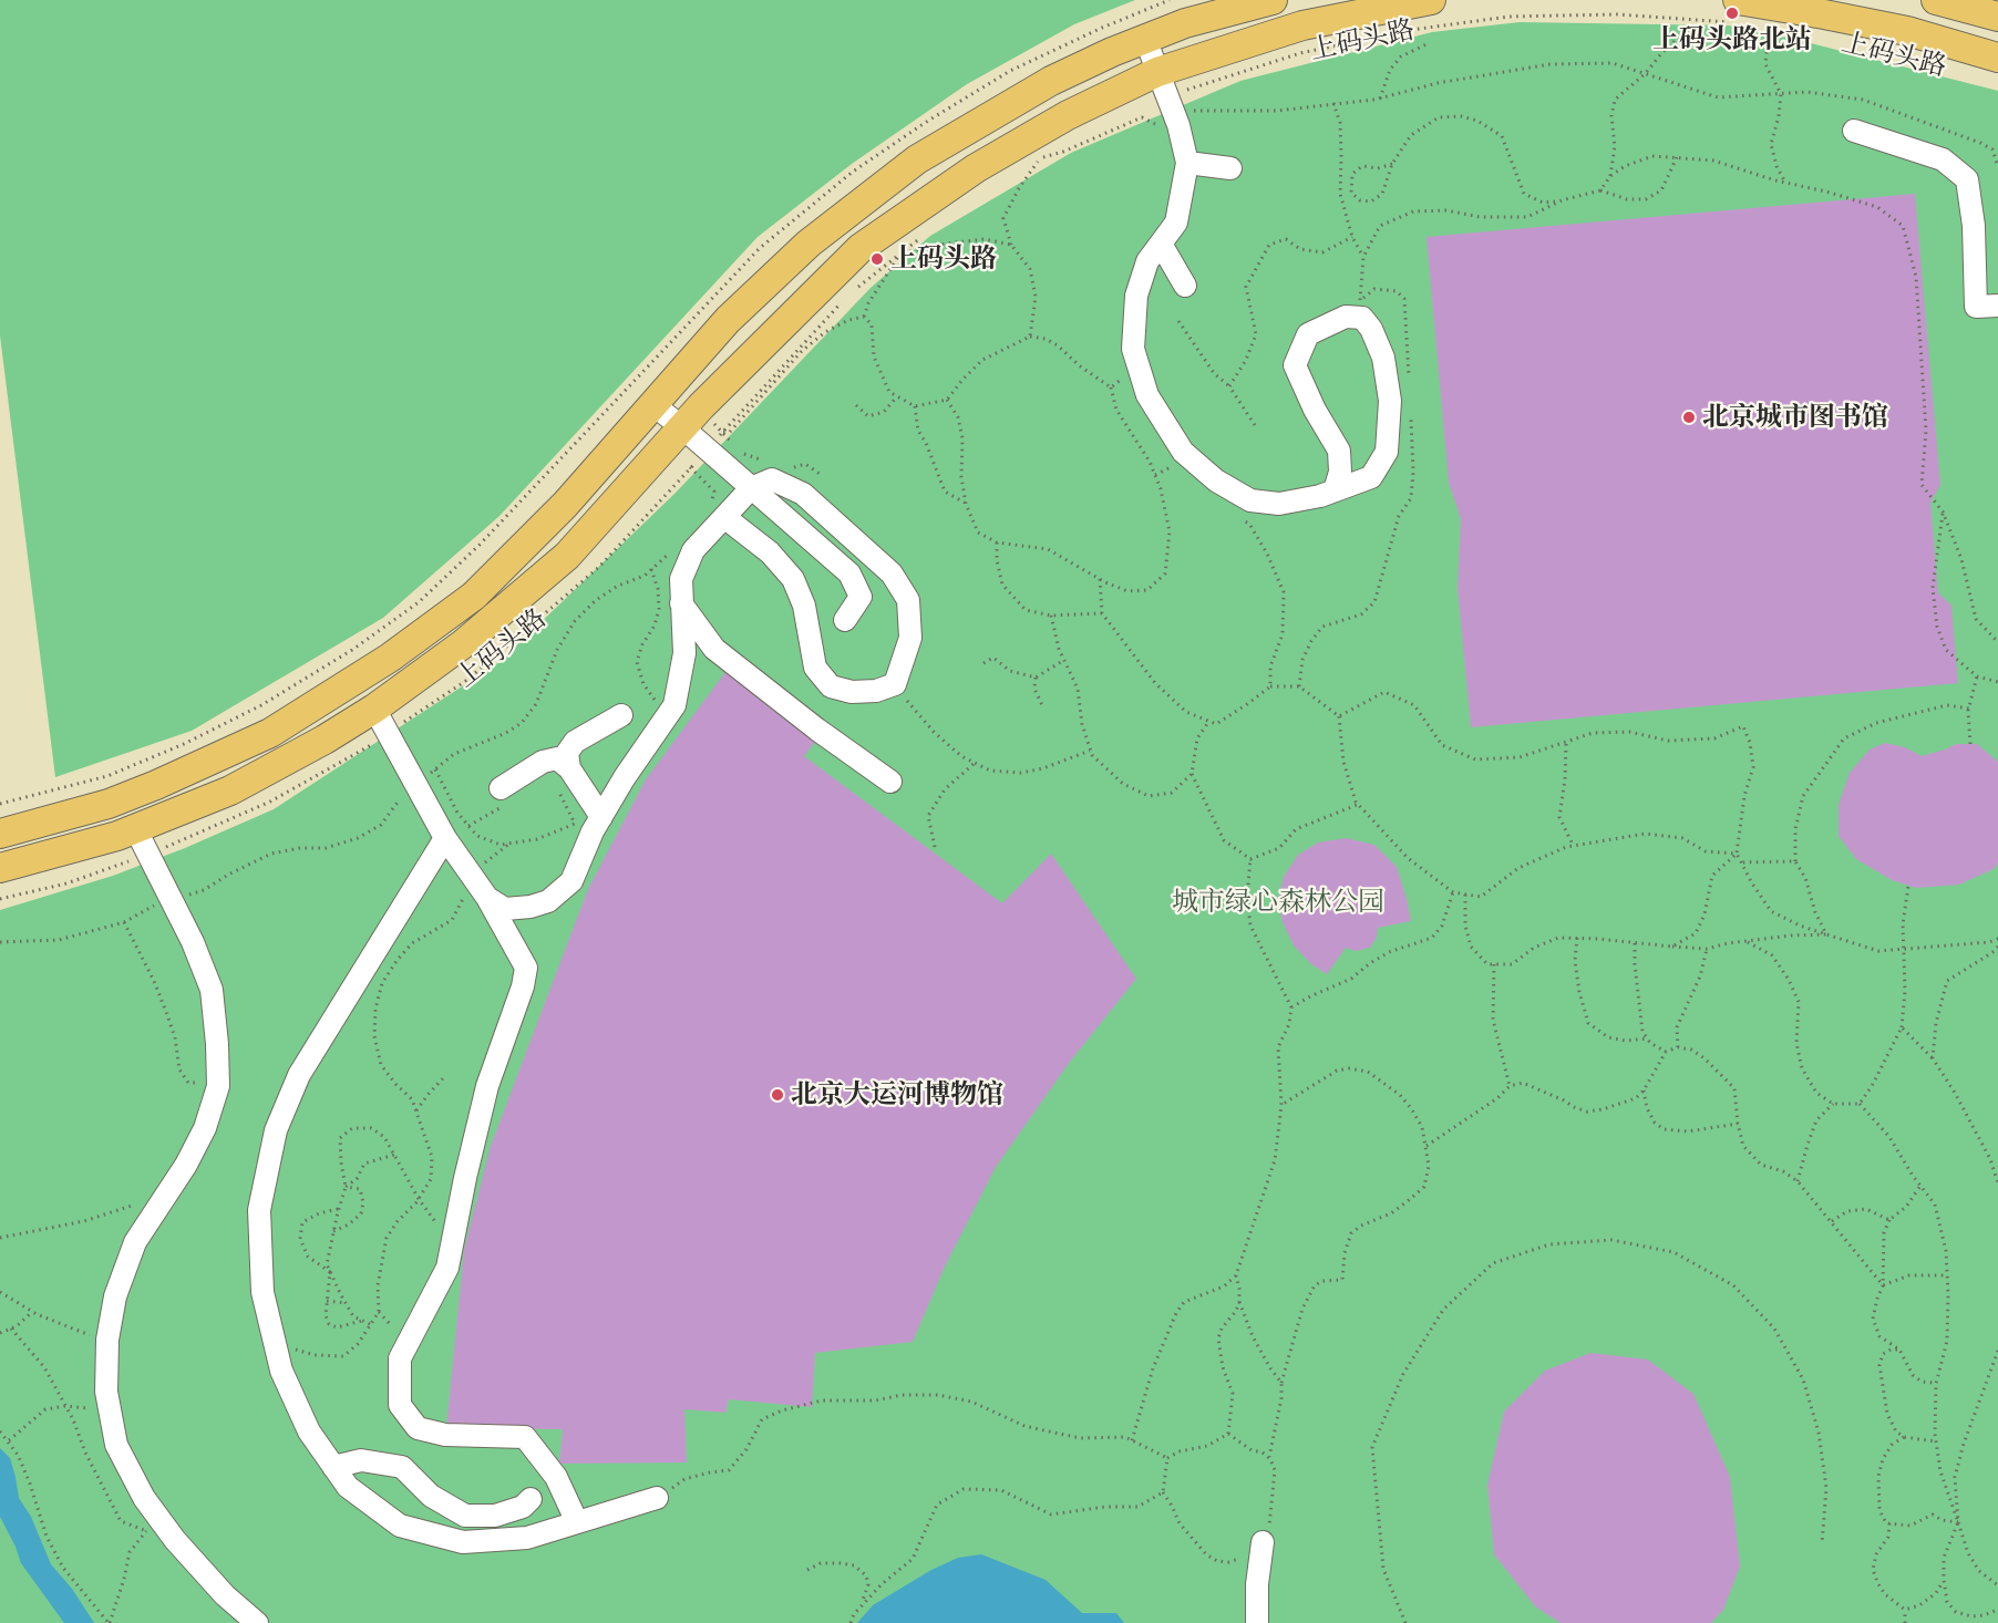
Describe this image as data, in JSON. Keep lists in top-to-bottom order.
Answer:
{
  "streets": {
    "main road": ["上码头路"]
  },
  "parks": ["城市绿心森林公园"],
  "places": [
    "上码头路北站",
    "上码头路",
    "北京城市图书馆",
    "北京大运河博物馆"
  ]
}
